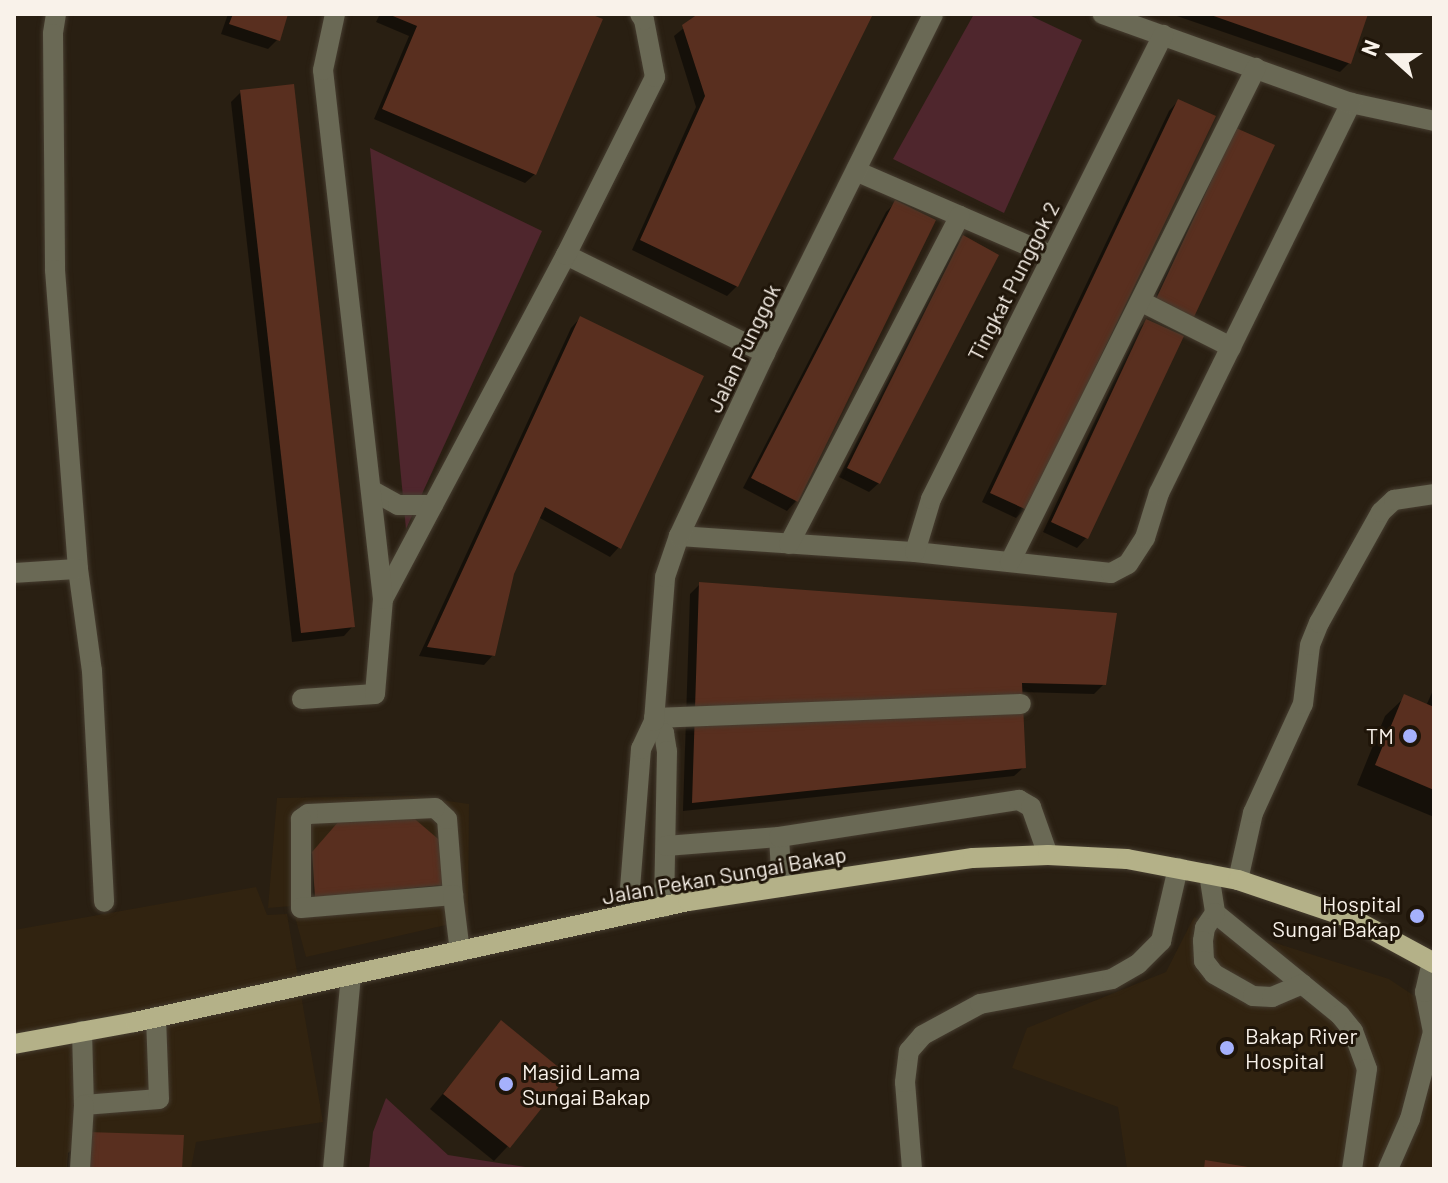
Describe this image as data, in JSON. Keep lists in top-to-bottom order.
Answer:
{
  "streets": {
    "main road": ["Jalan Pekan Sungai Bakap"],
    "street": ["Tingkat Punggok 2", "Jalan Punggok"]
  },
  "crossings": [
    ["Jalan Punggok", "Jalan Pekan Sungai Bakap"]
  ],
  "places": [
    "TM",
    "Hospital Sungai Bakap",
    "Bakap River Hospital",
    "Masjid Lama Sungai Bakap"
  ],
  "north": "left"
}
